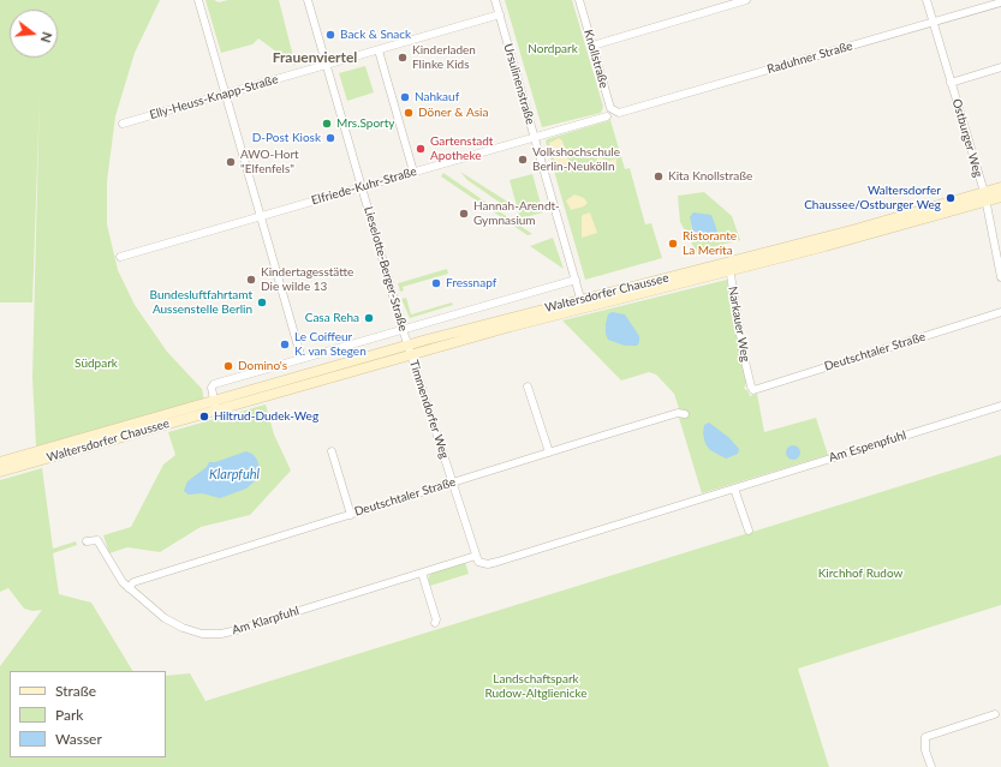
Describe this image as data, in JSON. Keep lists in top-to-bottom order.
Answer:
{
  "streets": {
    "main road": ["Waltersdorfer Chaussee"],
    "street": [
      "Raduhner Straße",
      "Knollstraße",
      "Ursulinenstraße",
      "Elly-Heuss-Knapp-Straße",
      "Ostburger Weg",
      "Elfriede-Kuhr-Straße",
      "Lieselotte-Berger-Straße",
      "Narkauer Weg",
      "Deutschtaler Straße",
      "Timmendorfer Weg",
      "Am Espenpfuhl",
      "Am Klarpfuhl"
    ]
  },
  "crossings": [
    ["Raduhner Straße", "Knollstraße"],
    ["Raduhner Straße", "Ostburger Weg"],
    ["Ursulinenstraße", "Elly-Heuss-Knapp-Straße"],
    ["Ursulinenstraße", "Elfriede-Kuhr-Straße"],
    ["Ursulinenstraße", "Waltersdorfer Chaussee"],
    ["Elly-Heuss-Knapp-Straße", "Lieselotte-Berger-Straße"],
    ["Ostburger Weg", "Waltersdorfer Chaussee"],
    ["Elfriede-Kuhr-Straße", "Lieselotte-Berger-Straße"],
    ["Lieselotte-Berger-Straße", "Waltersdorfer Chaussee"],
    ["Lieselotte-Berger-Straße", "Timmendorfer Weg"],
    ["Waltersdorfer Chaussee", "Narkauer Weg"],
    ["Waltersdorfer Chaussee", "Timmendorfer Weg"],
    ["Narkauer Weg", "Deutschtaler Straße"],
    ["Deutschtaler Straße", "Timmendorfer Weg"],
    ["Deutschtaler Straße", "Am Klarpfuhl"],
    ["Timmendorfer Weg", "Am Espenpfuhl"],
    ["Timmendorfer Weg", "Am Klarpfuhl"],
    ["Am Espenpfuhl", "Am Klarpfuhl"]
  ],
  "districts": ["Frauenviertel"],
  "water": ["Klarpfuhl"],
  "parks": [
    "Nordpark",
    "Südpark",
    "Kirchhof Rudow",
    "Landschaftspark Rudow-Altglienicke"
  ],
  "places": [
    "Back & Snack",
    "Kinderladen Flinke Kids",
    "Nahkauf",
    "Döner & Asia",
    "Mrs.Sporty",
    "D-Post Kiosk",
    "Gartenstadt Apotheke",
    "Volkshochschule Berlin-Neukölln",
    "AWO-Hort \"Elfenfels\"",
    "Kita Knollstraße",
    "Waltersdorfer Chaussee/Ostburger Weg",
    "Hannah-Arendt- Gymnasium",
    "Ristorante La Merita",
    "Kindertagesstätte Die wilde 13",
    "Fressnapf",
    "Bundesluftfahrtamt Aussenstelle Berlin",
    "Casa Reha",
    "Le Coiffeur K. van Stegen",
    "Domino's",
    "Hiltrud-Dudek-Weg"
  ],
  "legend": ["Straße", "Park", "Wasser"],
  "north": "right"
}
